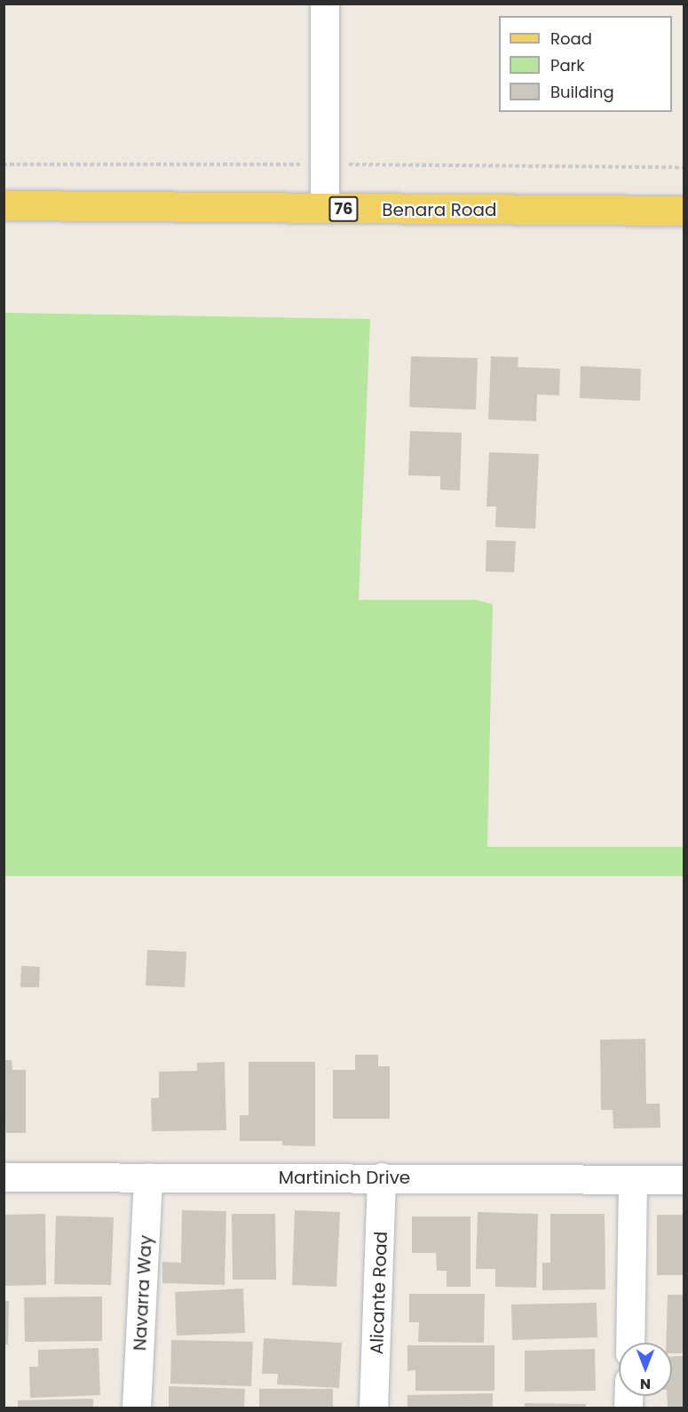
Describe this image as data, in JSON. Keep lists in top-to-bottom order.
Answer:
{
  "streets": {
    "main road": ["76", "Benara Road"],
    "street": ["Martinich Drive", "Navarra Way", "Alicante Road"]
  },
  "crossings": [
    ["Martinich Drive", "Navarra Way"],
    ["Martinich Drive", "Alicante Road"]
  ],
  "legend": ["Road", "Park", "Building"],
  "north": "bottom"
}
